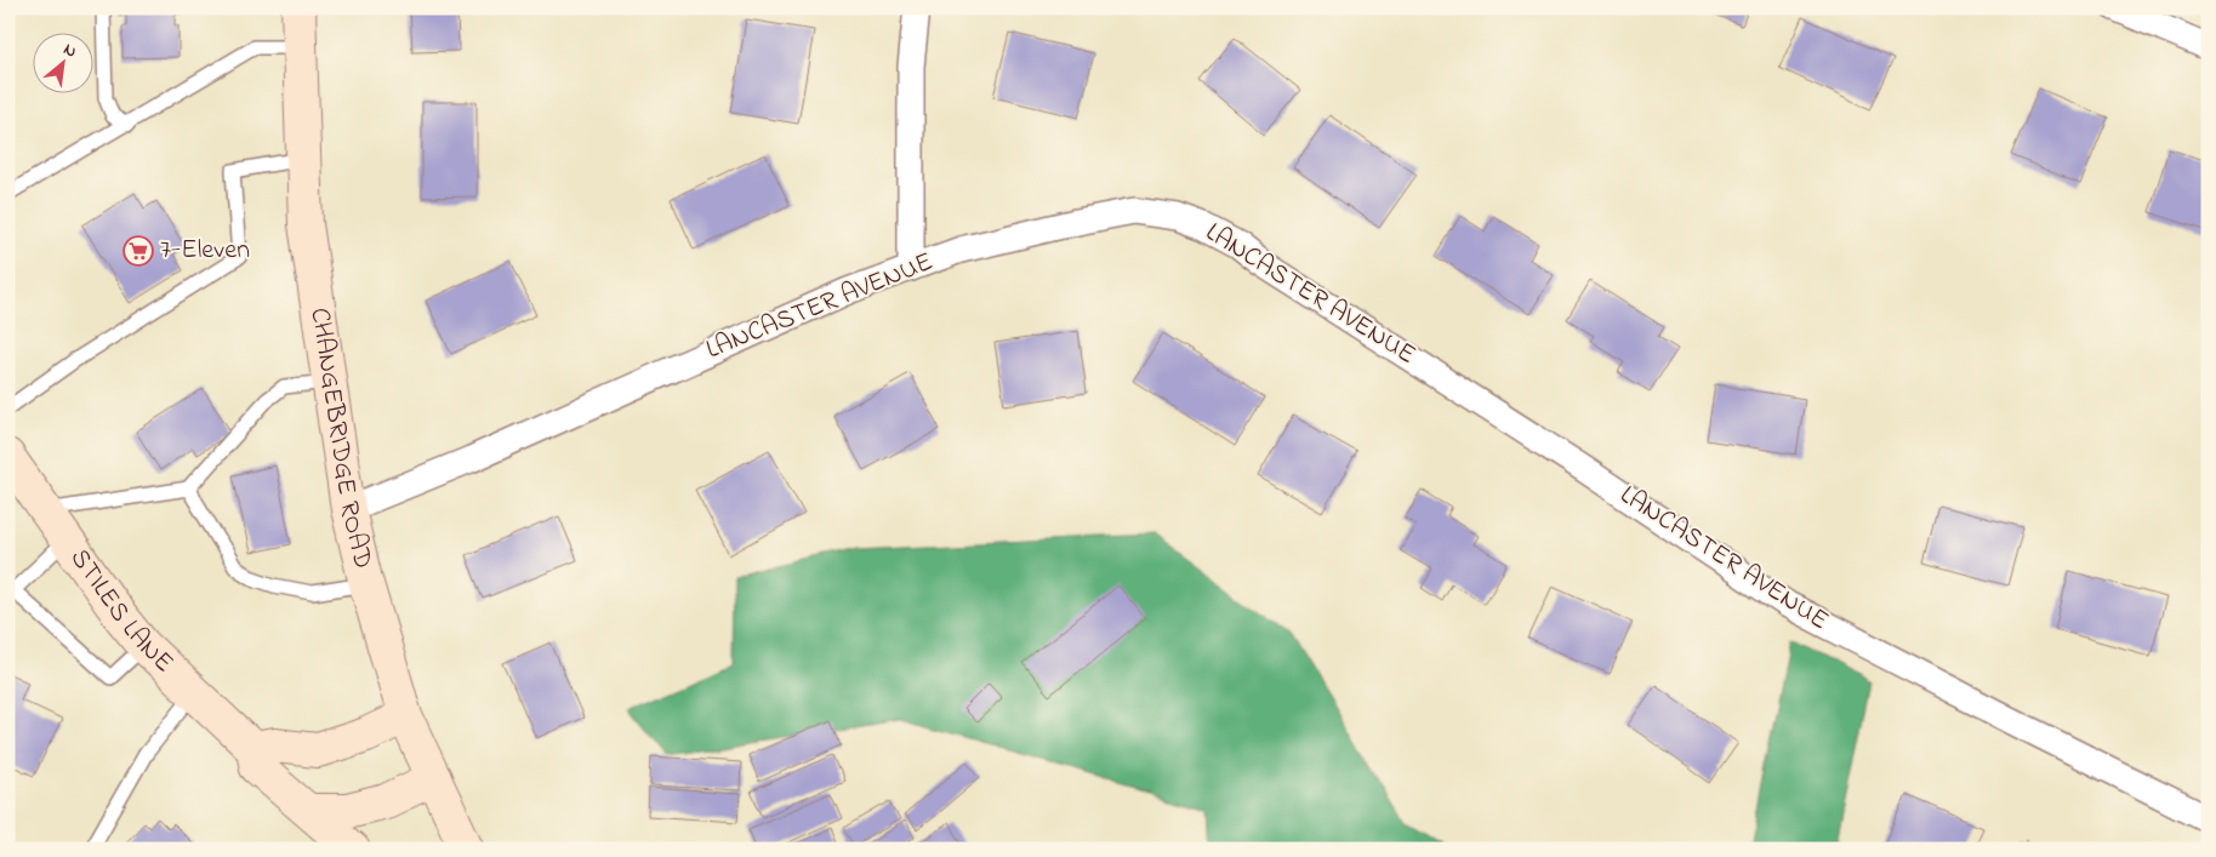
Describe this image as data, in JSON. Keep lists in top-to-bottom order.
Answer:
{
  "streets": {
    "main road": ["CHANGEBRIDGE ROAD", "STILES LANE"],
    "street": ["LANCASTER AVENUE"]
  },
  "crossings": [
    ["LANCASTER AVENUE", "CHANGEBRIDGE ROAD"]
  ],
  "places": {
    "supermarket": ["7-Eleven"]
  },
  "north": "top right"
}
